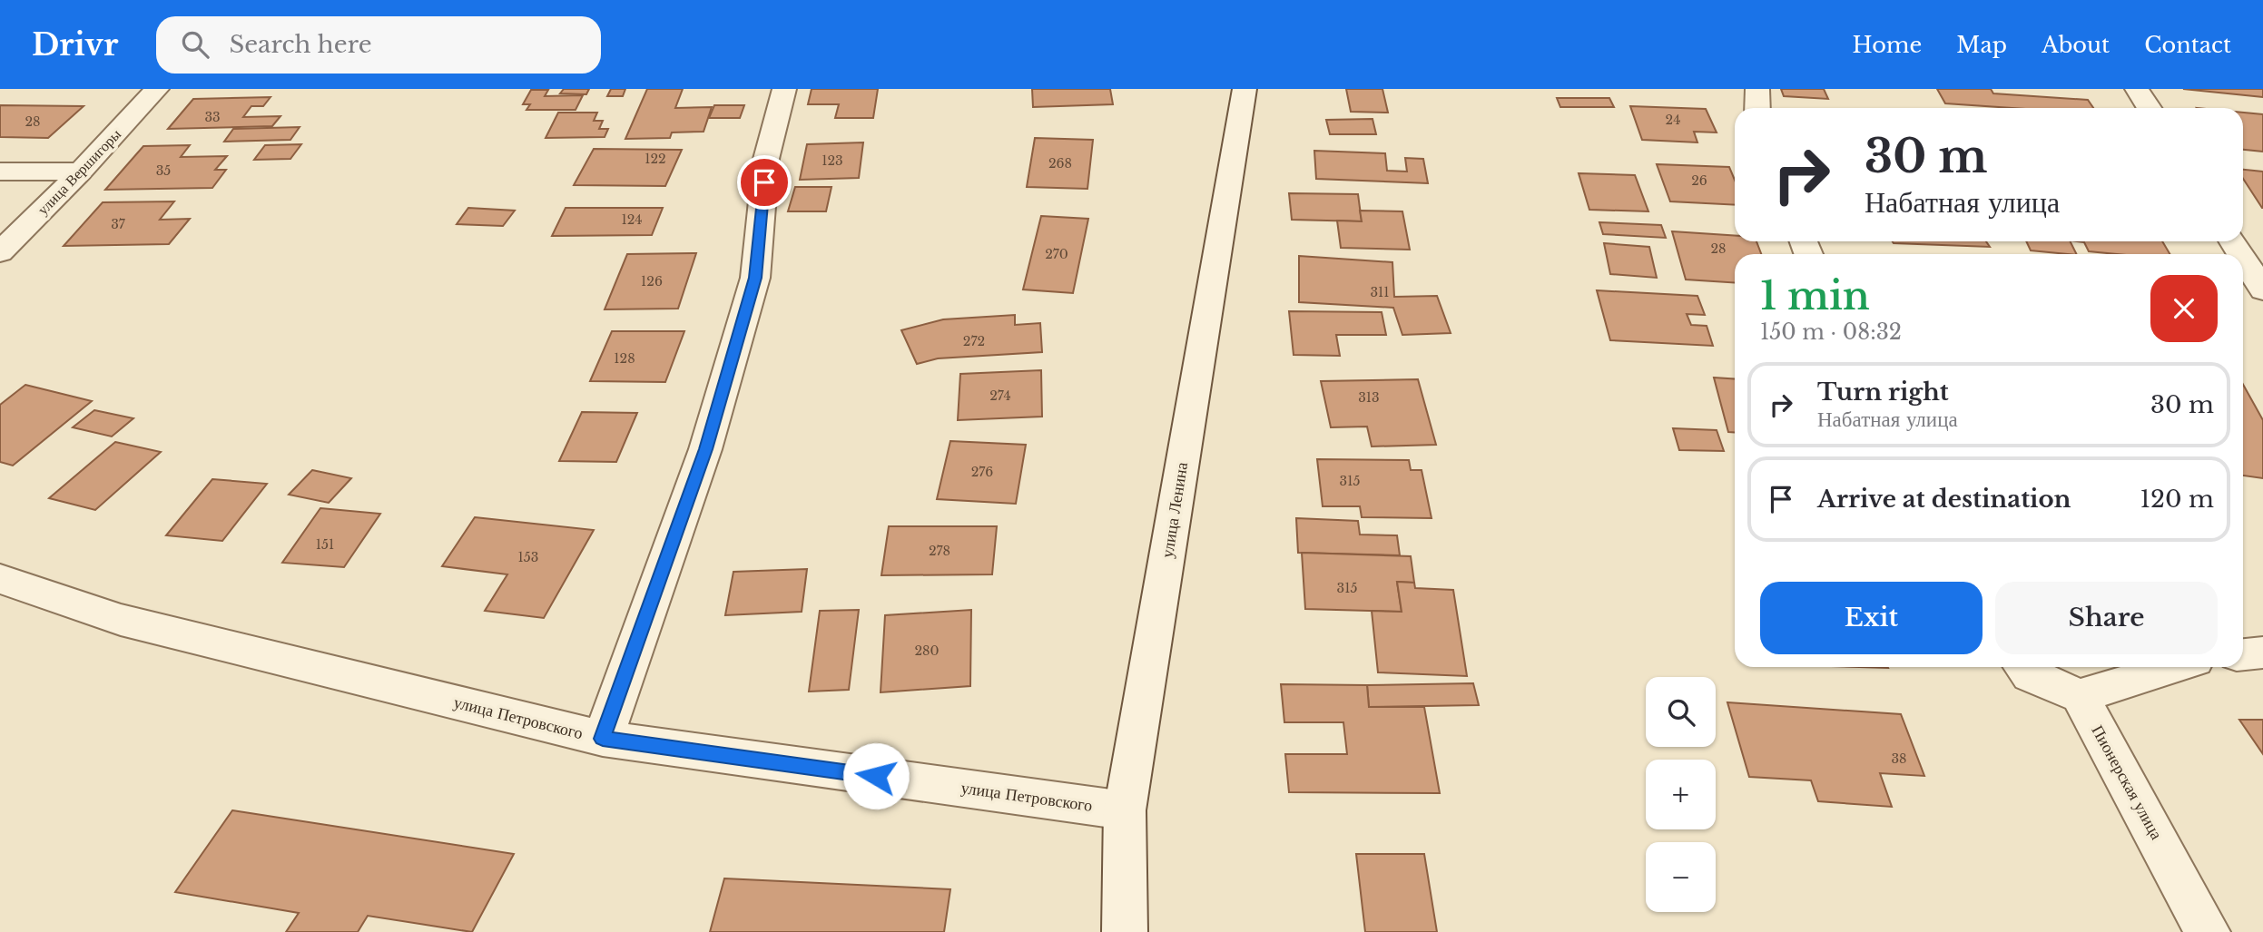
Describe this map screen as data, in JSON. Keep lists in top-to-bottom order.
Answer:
{
  "streets": {
    "street": [
      "улица Вершигоры",
      "улица Ленина",
      "улица Петровского",
      "Пионерская улица"
    ]
  },
  "crossings": [
    ["улица Ленина", "улица Петровского"]
  ],
  "house_numbers": [
    "33",
    "24",
    "28",
    "122",
    "123",
    "268",
    "35",
    "26",
    "124",
    "37",
    "28",
    "270",
    "126",
    "311",
    "272",
    "128",
    "274",
    "313",
    "276",
    "315",
    "151",
    "278",
    "153",
    "315",
    "280",
    "38"
  ],
  "page": {
    "header": "Drivr",
    "search": "Search here",
    "nav": [
      "Home",
      "Map",
      "About",
      "Contact"
    ],
    "turn": ["30 m", "Набатная улица"],
    "heading": ["1 min", "150 m · 08:32"],
    "list": [
      {
        "name": "Turn right",
        "note": "Набатная улица",
        "value": "30 m"
      },
      {
        "name": "Arrive at destination",
        "value": "120 m"
      }
    ],
    "buttons": ["Exit", "Share"],
    "map_buttons": ["+", "−"]
  }
}
